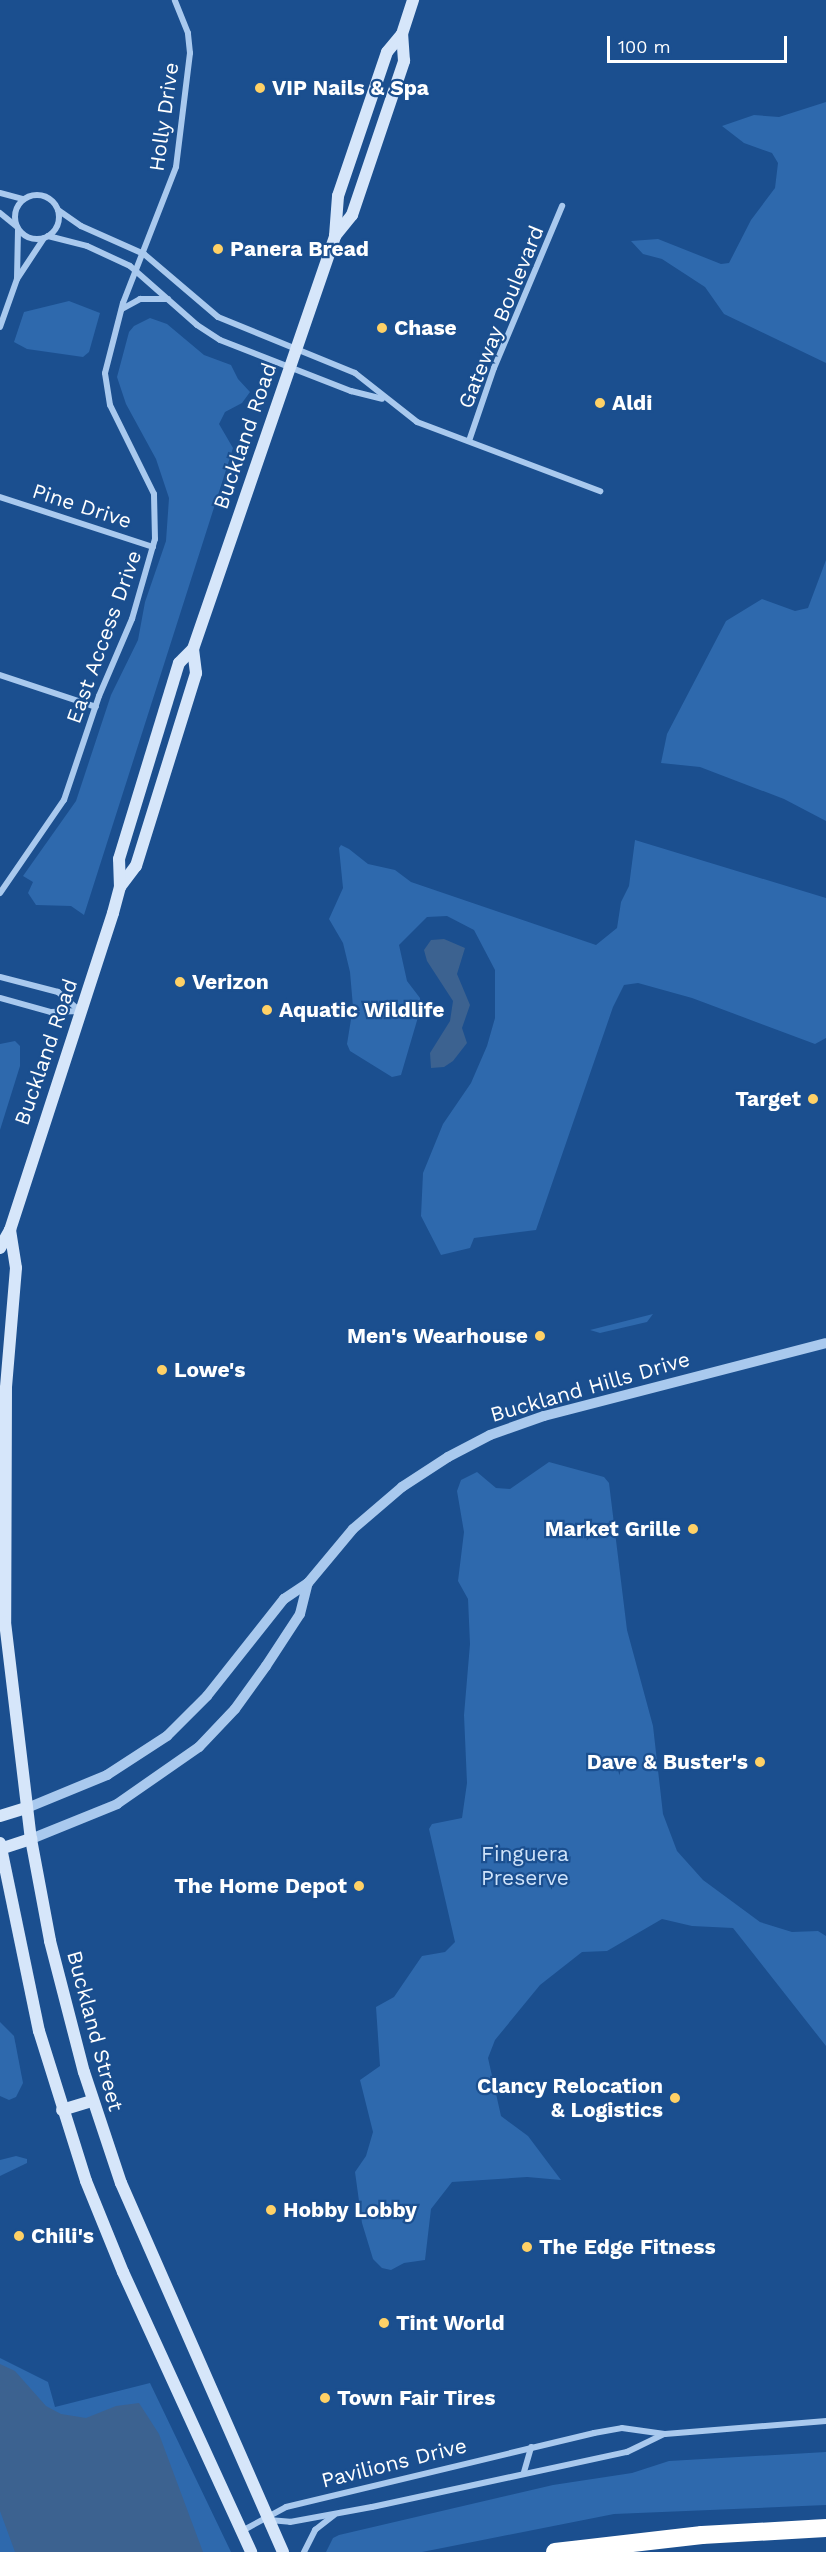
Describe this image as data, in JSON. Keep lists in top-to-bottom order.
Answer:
{
  "streets": {
    "main road": ["Buckland Road", "Buckland Street"],
    "street": [
      "Holly Drive",
      "Gateway Boulevard",
      "Pine Drive",
      "East Access Drive",
      "Buckland Hills Drive",
      "Pavilions Drive"
    ]
  },
  "crossings": [
    ["Holly Drive", "East Access Drive"],
    ["Buckland Road", "Buckland Street"],
    ["Pine Drive", "East Access Drive"],
    ["Buckland Hills Drive", "Buckland Street"],
    ["Buckland Street", "Pavilions Drive"]
  ],
  "parks": ["Finguera Preserve"],
  "places": [
    "VIP Nails & Spa",
    "Panera Bread",
    "Chase",
    "Aldi",
    "Verizon",
    "Aquatic Wildlife",
    "Target",
    "Men's Wearhouse",
    "Lowe's",
    "Market Grille",
    "Dave & Buster's",
    "The Home Depot",
    "Clancy Relocation & Logistics",
    "Hobby Lobby",
    "Chili's",
    "The Edge Fitness",
    "Tint World",
    "Town Fair Tires"
  ],
  "scale_bar": "100 m"
}
